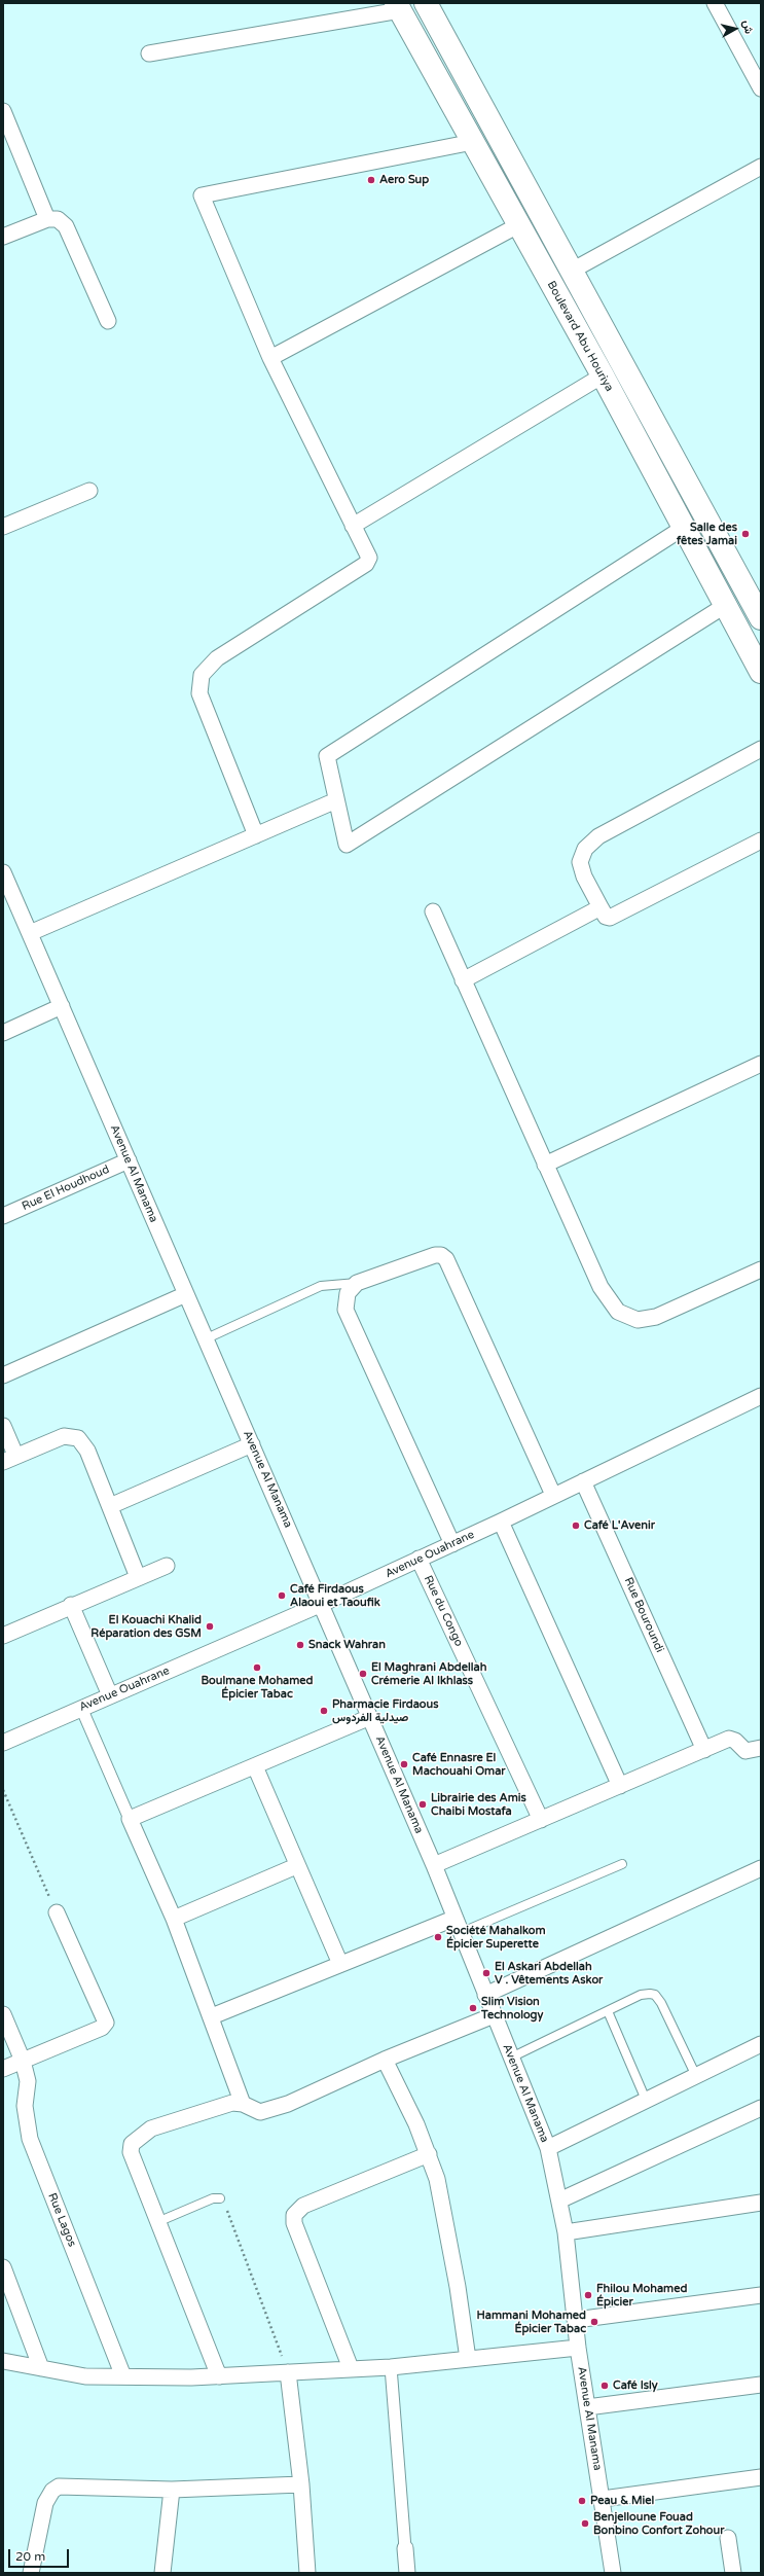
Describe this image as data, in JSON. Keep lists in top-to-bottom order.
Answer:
{
  "streets": {
    "main road": ["Boulevard Abu Houriya"],
    "street": [
      "Avenue Al Manama",
      "Rue El Houdhoud",
      "Avenue Ouahrane",
      "Rue du Congo",
      "Rue Bouroundi",
      "Rue Lagos"
    ]
  },
  "crossings": [
    ["Avenue Al Manama", "Rue El Houdhoud"],
    ["Avenue Al Manama", "Avenue Ouahrane"],
    ["Avenue Ouahrane", "Rue du Congo"],
    ["Avenue Ouahrane", "Rue Bouroundi"]
  ],
  "places": [
    "Aero Sup",
    "Salle des fêtes Jamai",
    "Café L'Avenir",
    "Café Firdaous Alaoui et Taoufik",
    "El Kouachi Khalid Réparation des GSM",
    "Snack Wahran",
    "Boulmane Mohamed Épicier Tabac",
    "El Maghrani Abdellah Crémerie Al Ikhlass",
    "Pharmacie Firdaous صيدلية الفردوس",
    "Café Ennasre El Machouahi Omar",
    "Librairie des Amis Chaibi Mostafa",
    "Société Mahalkom Épicier Superette",
    "El Askari Abdellah V . Vêtements Askor",
    "Slim Vision Technology",
    "Fhilou Mohamed Épicier",
    "Hammani Mohamed Épicier Tabac",
    "Café Isly",
    "Peau & Miel",
    "Benjelloune Fouad Bonbino Confort Zohour"
  ],
  "scale_bar": "20 m",
  "north": "right"
}
